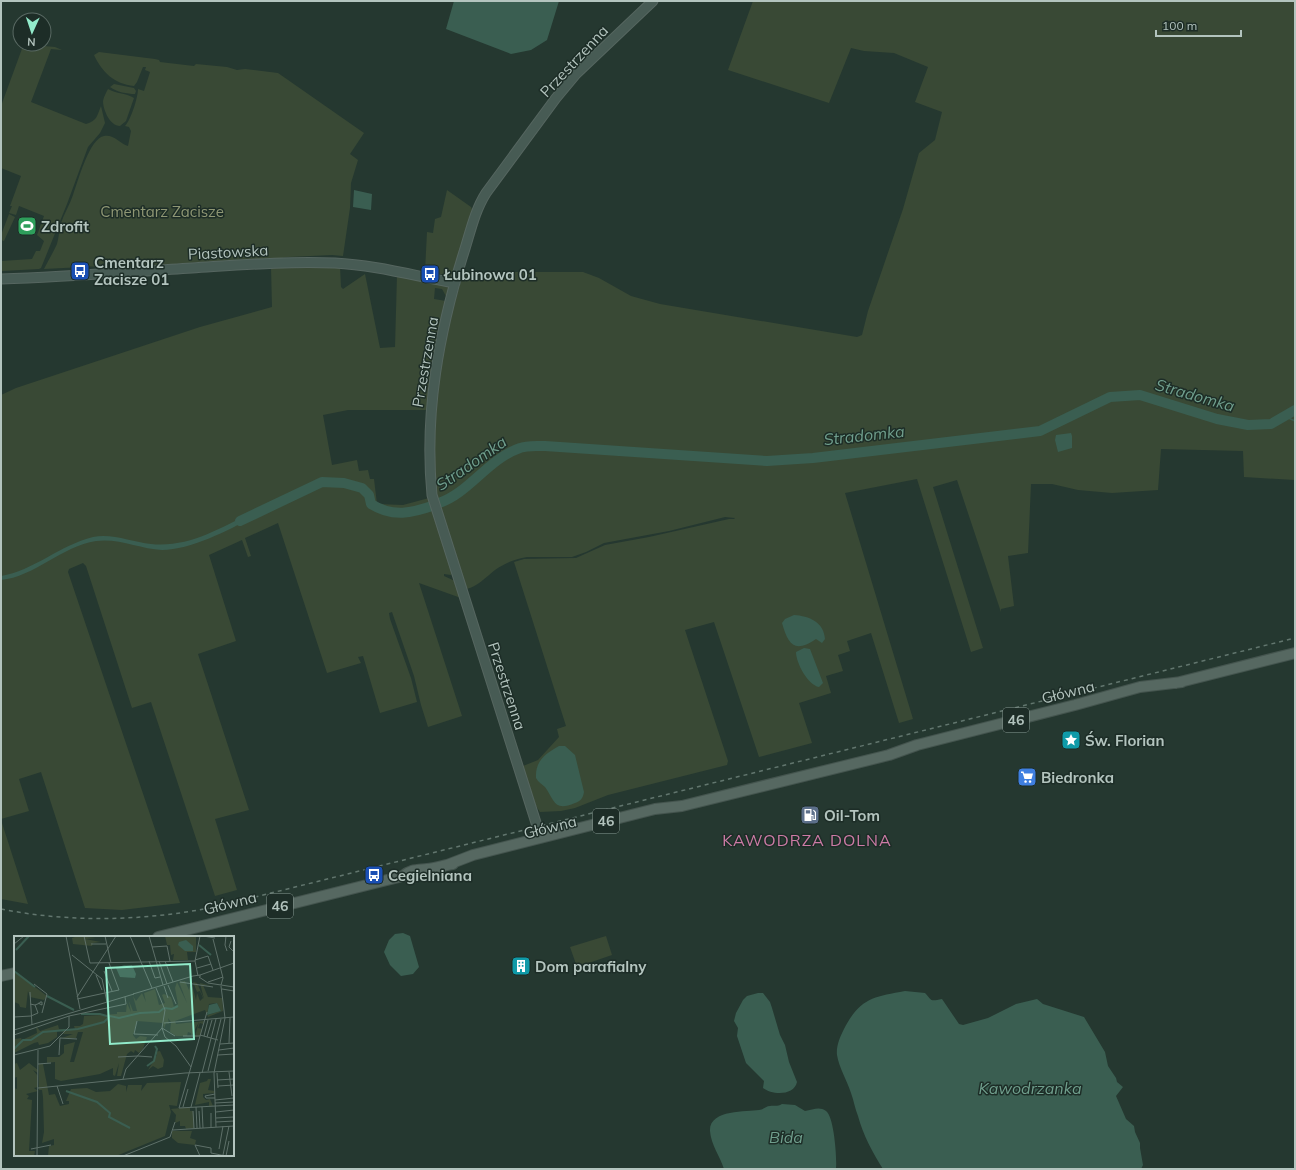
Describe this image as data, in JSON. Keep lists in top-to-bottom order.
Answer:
{
  "streets": {
    "main road": ["Główna", "46"],
    "street": ["Przestrzenna", "Piastowska"]
  },
  "crossings": [
    ["Przestrzenna", "Piastowska"]
  ],
  "districts": ["KAWODRZA DOLNA"],
  "water": ["Stradomka", "Kawodrzanka", "Bida"],
  "parks": ["Cmentarz Zacisze"],
  "places": {
    "sports": ["Zdrofit"],
    "bus stop": ["Cmentarz Zacisze 01", "Łubinowa 01", "Cegielniana"],
    "place": ["Św. Florian"],
    "supermarket": ["Biedronka"],
    "fuel station": ["Oil-Tom"],
    "building": ["Dom parafialny"]
  },
  "scale_bar": "100 m",
  "north": "bottom"
}
